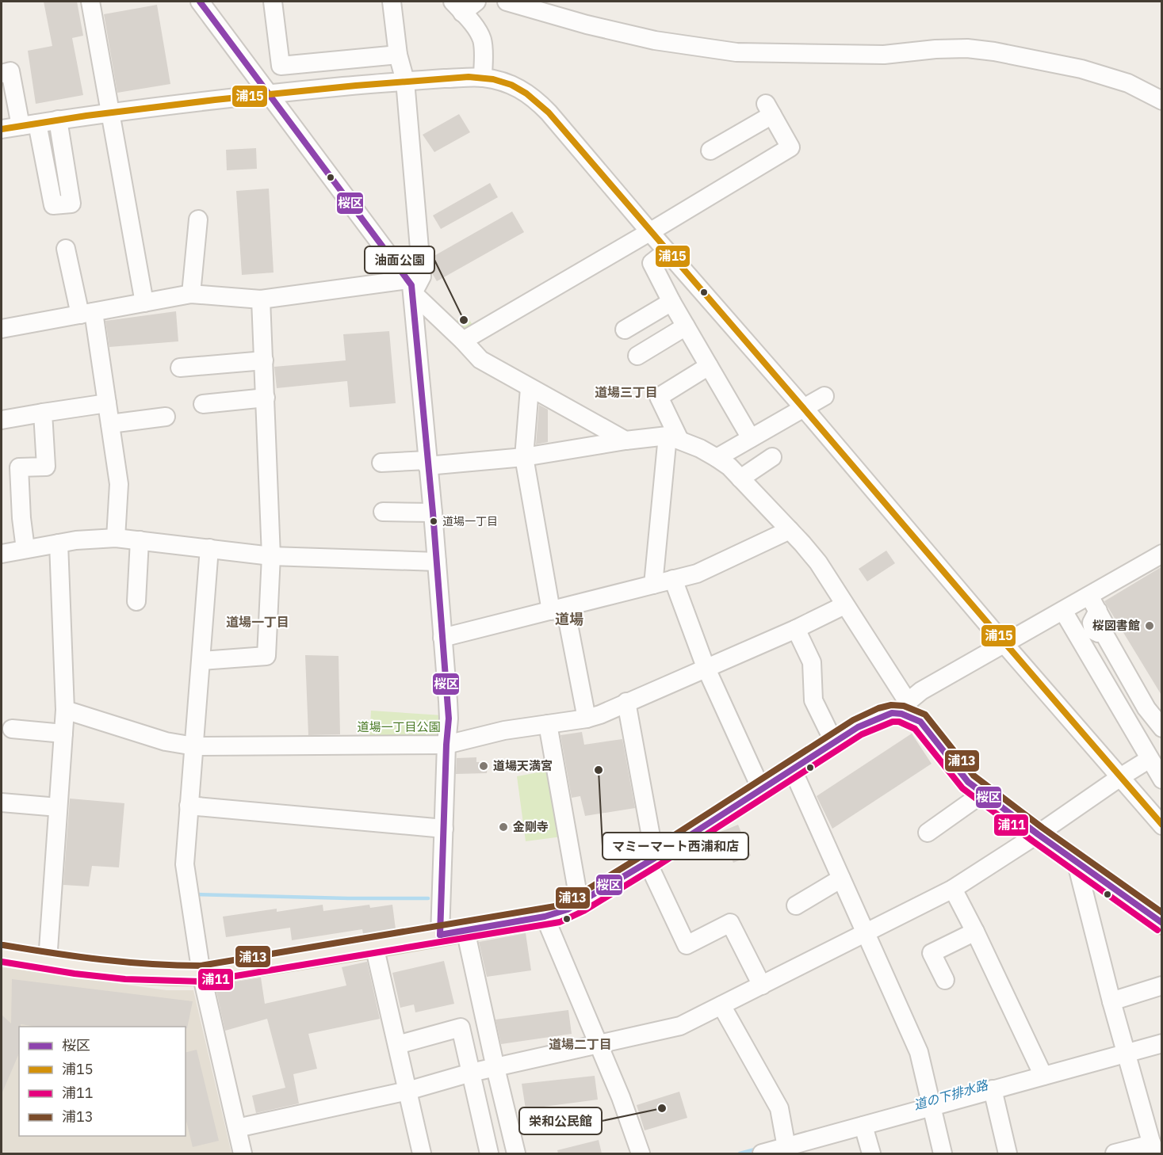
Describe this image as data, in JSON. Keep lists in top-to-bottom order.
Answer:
{
  "districts": [
    "道場三丁目",
    "道場",
    "道場一丁目",
    "道場二丁目"
  ],
  "water": ["道の下排水路"],
  "parks": ["道場一丁目公園"],
  "places": [
    "油面公園",
    "道場一丁目",
    "桜図書館",
    "道場天満宮",
    "マミーマート西浦和店",
    "金剛寺",
    "栄和公民館"
  ],
  "lines": [
    "transit line 桜区",
    "transit line 浦15",
    "transit line 浦13",
    "transit line 浦11"
  ],
  "legend": [
    "桜区",
    "浦15",
    "浦11",
    "浦13"
  ]
}
